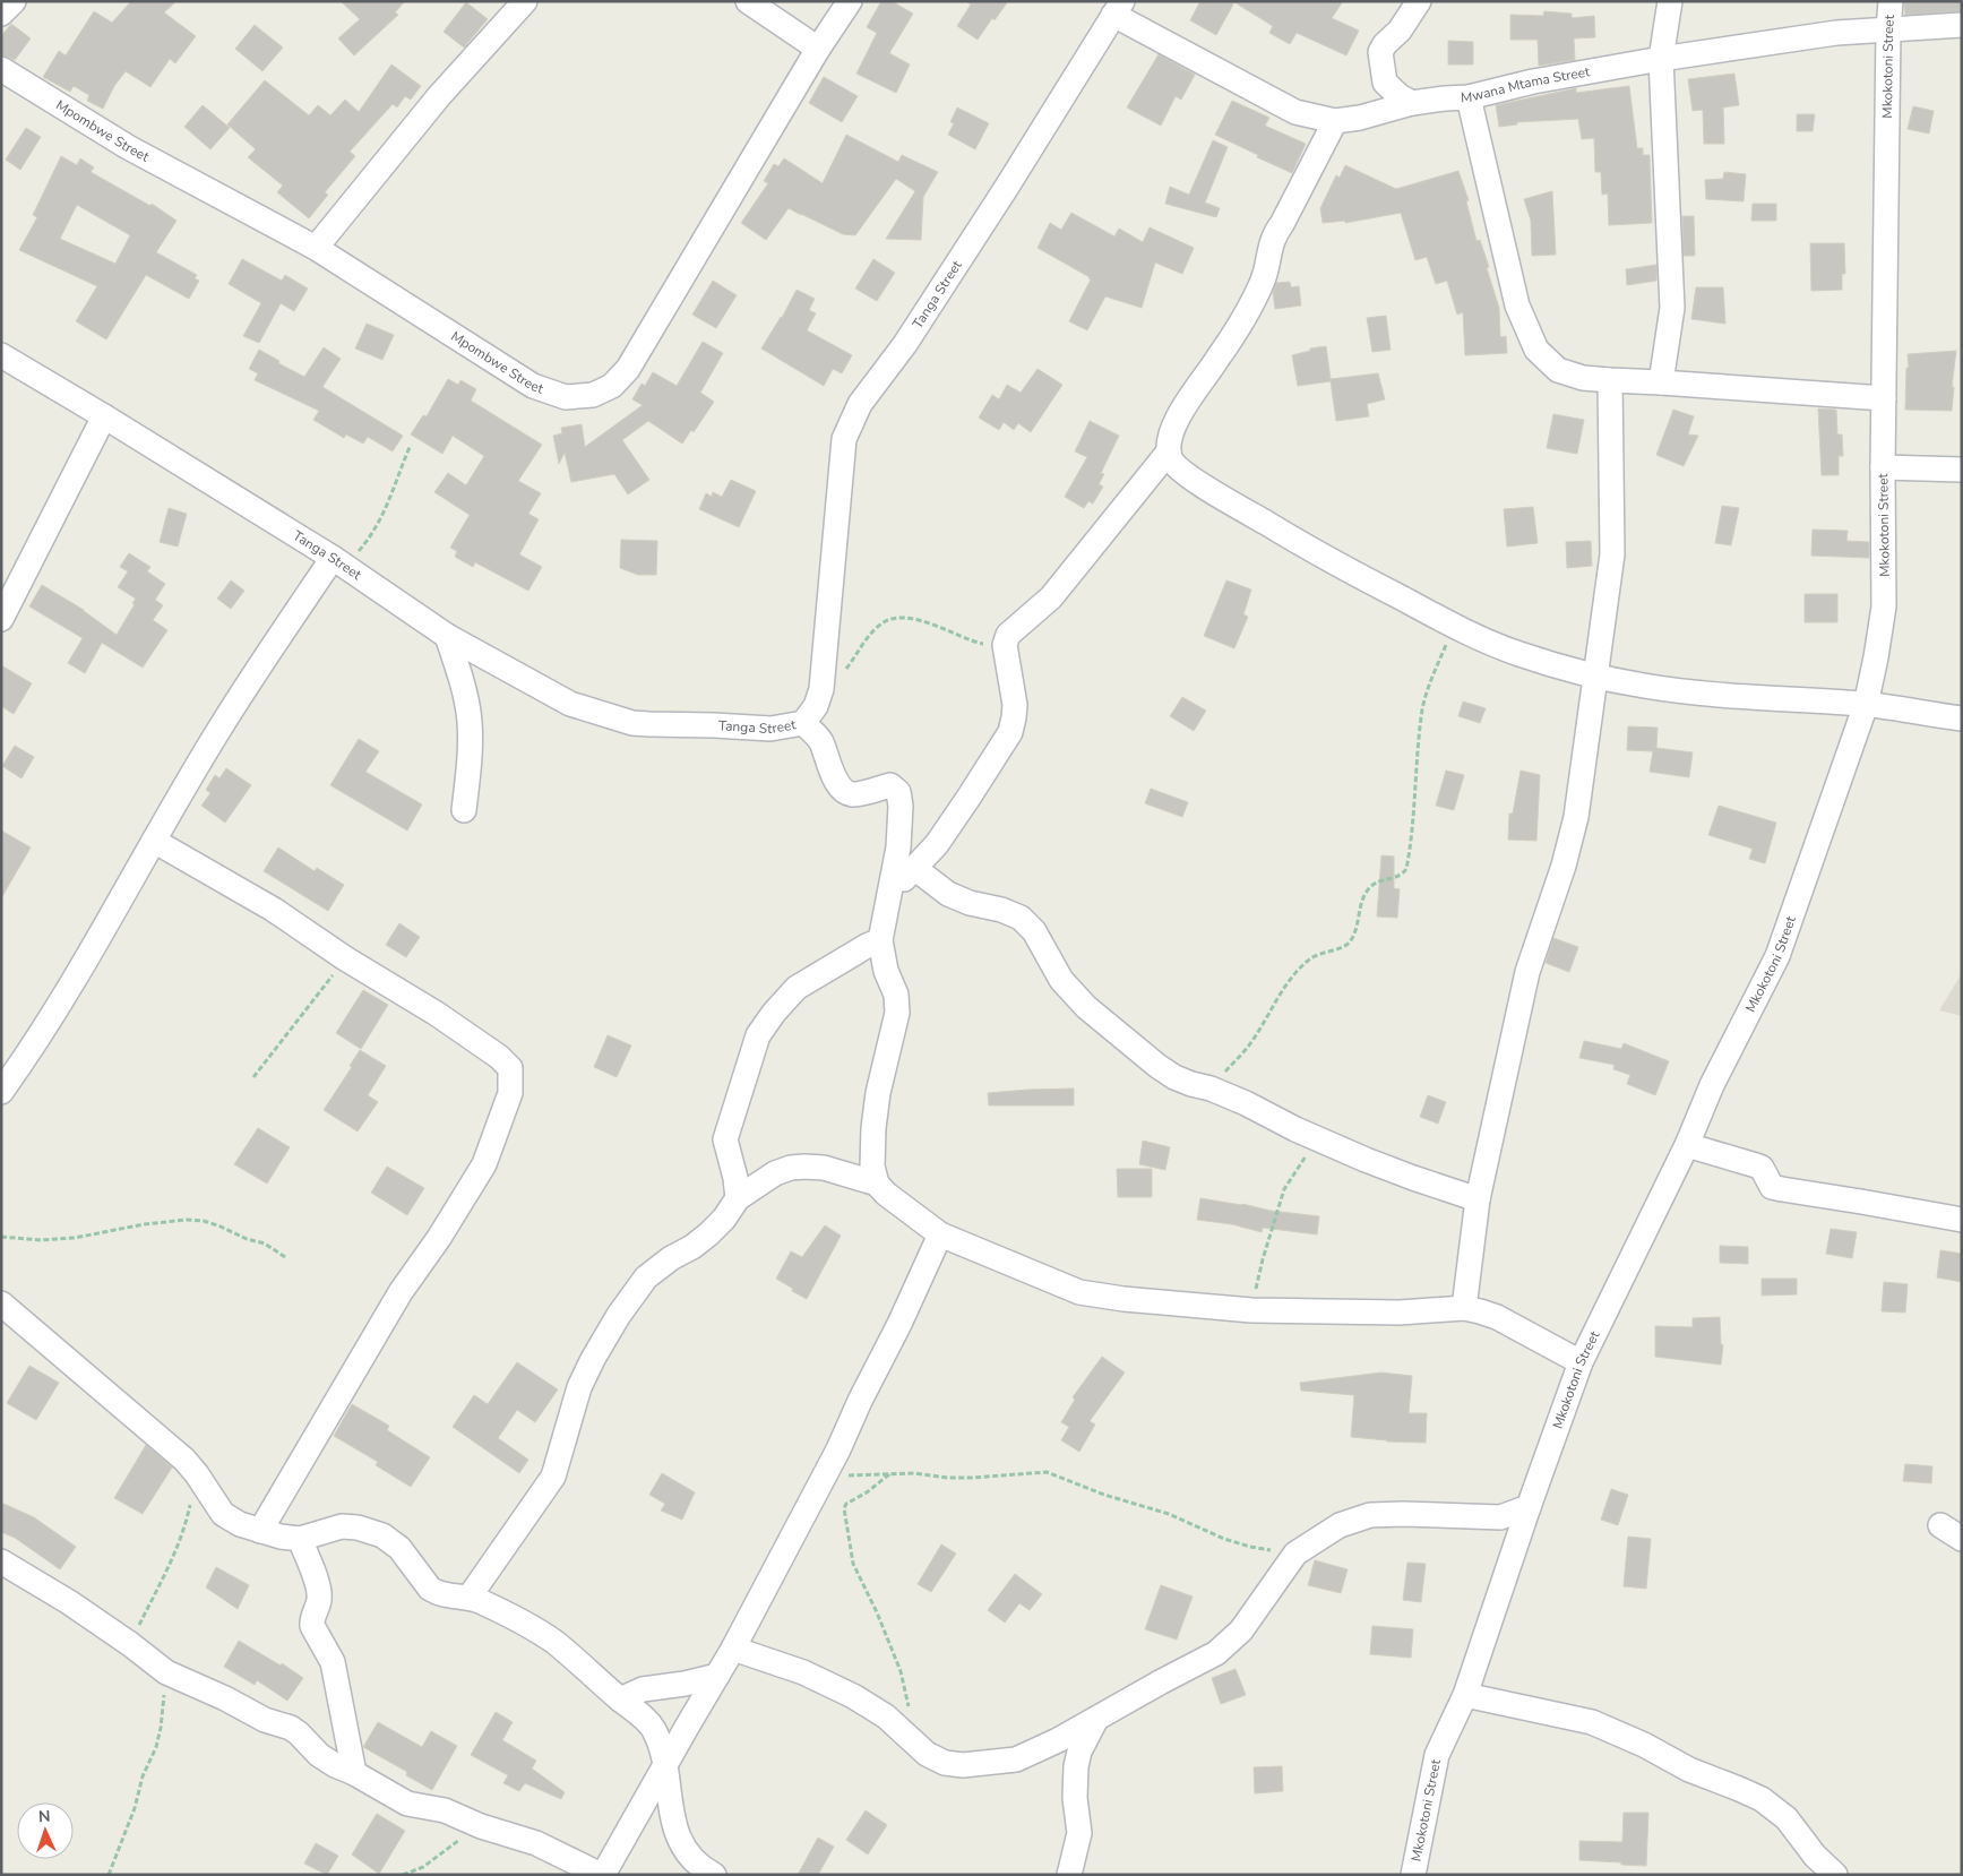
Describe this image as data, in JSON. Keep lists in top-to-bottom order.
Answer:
{
  "streets": {
    "street": [
      "Mkokotoni Street",
      "Mwana Mtama Street",
      "Mpombwe Street",
      "Tanga Street"
    ]
  },
  "crossings": [
    ["Mkokotoni Street", "Mwana Mtama Street"],
    ["Mwana Mtama Street", "Tanga Street"]
  ],
  "north": "top"
}
